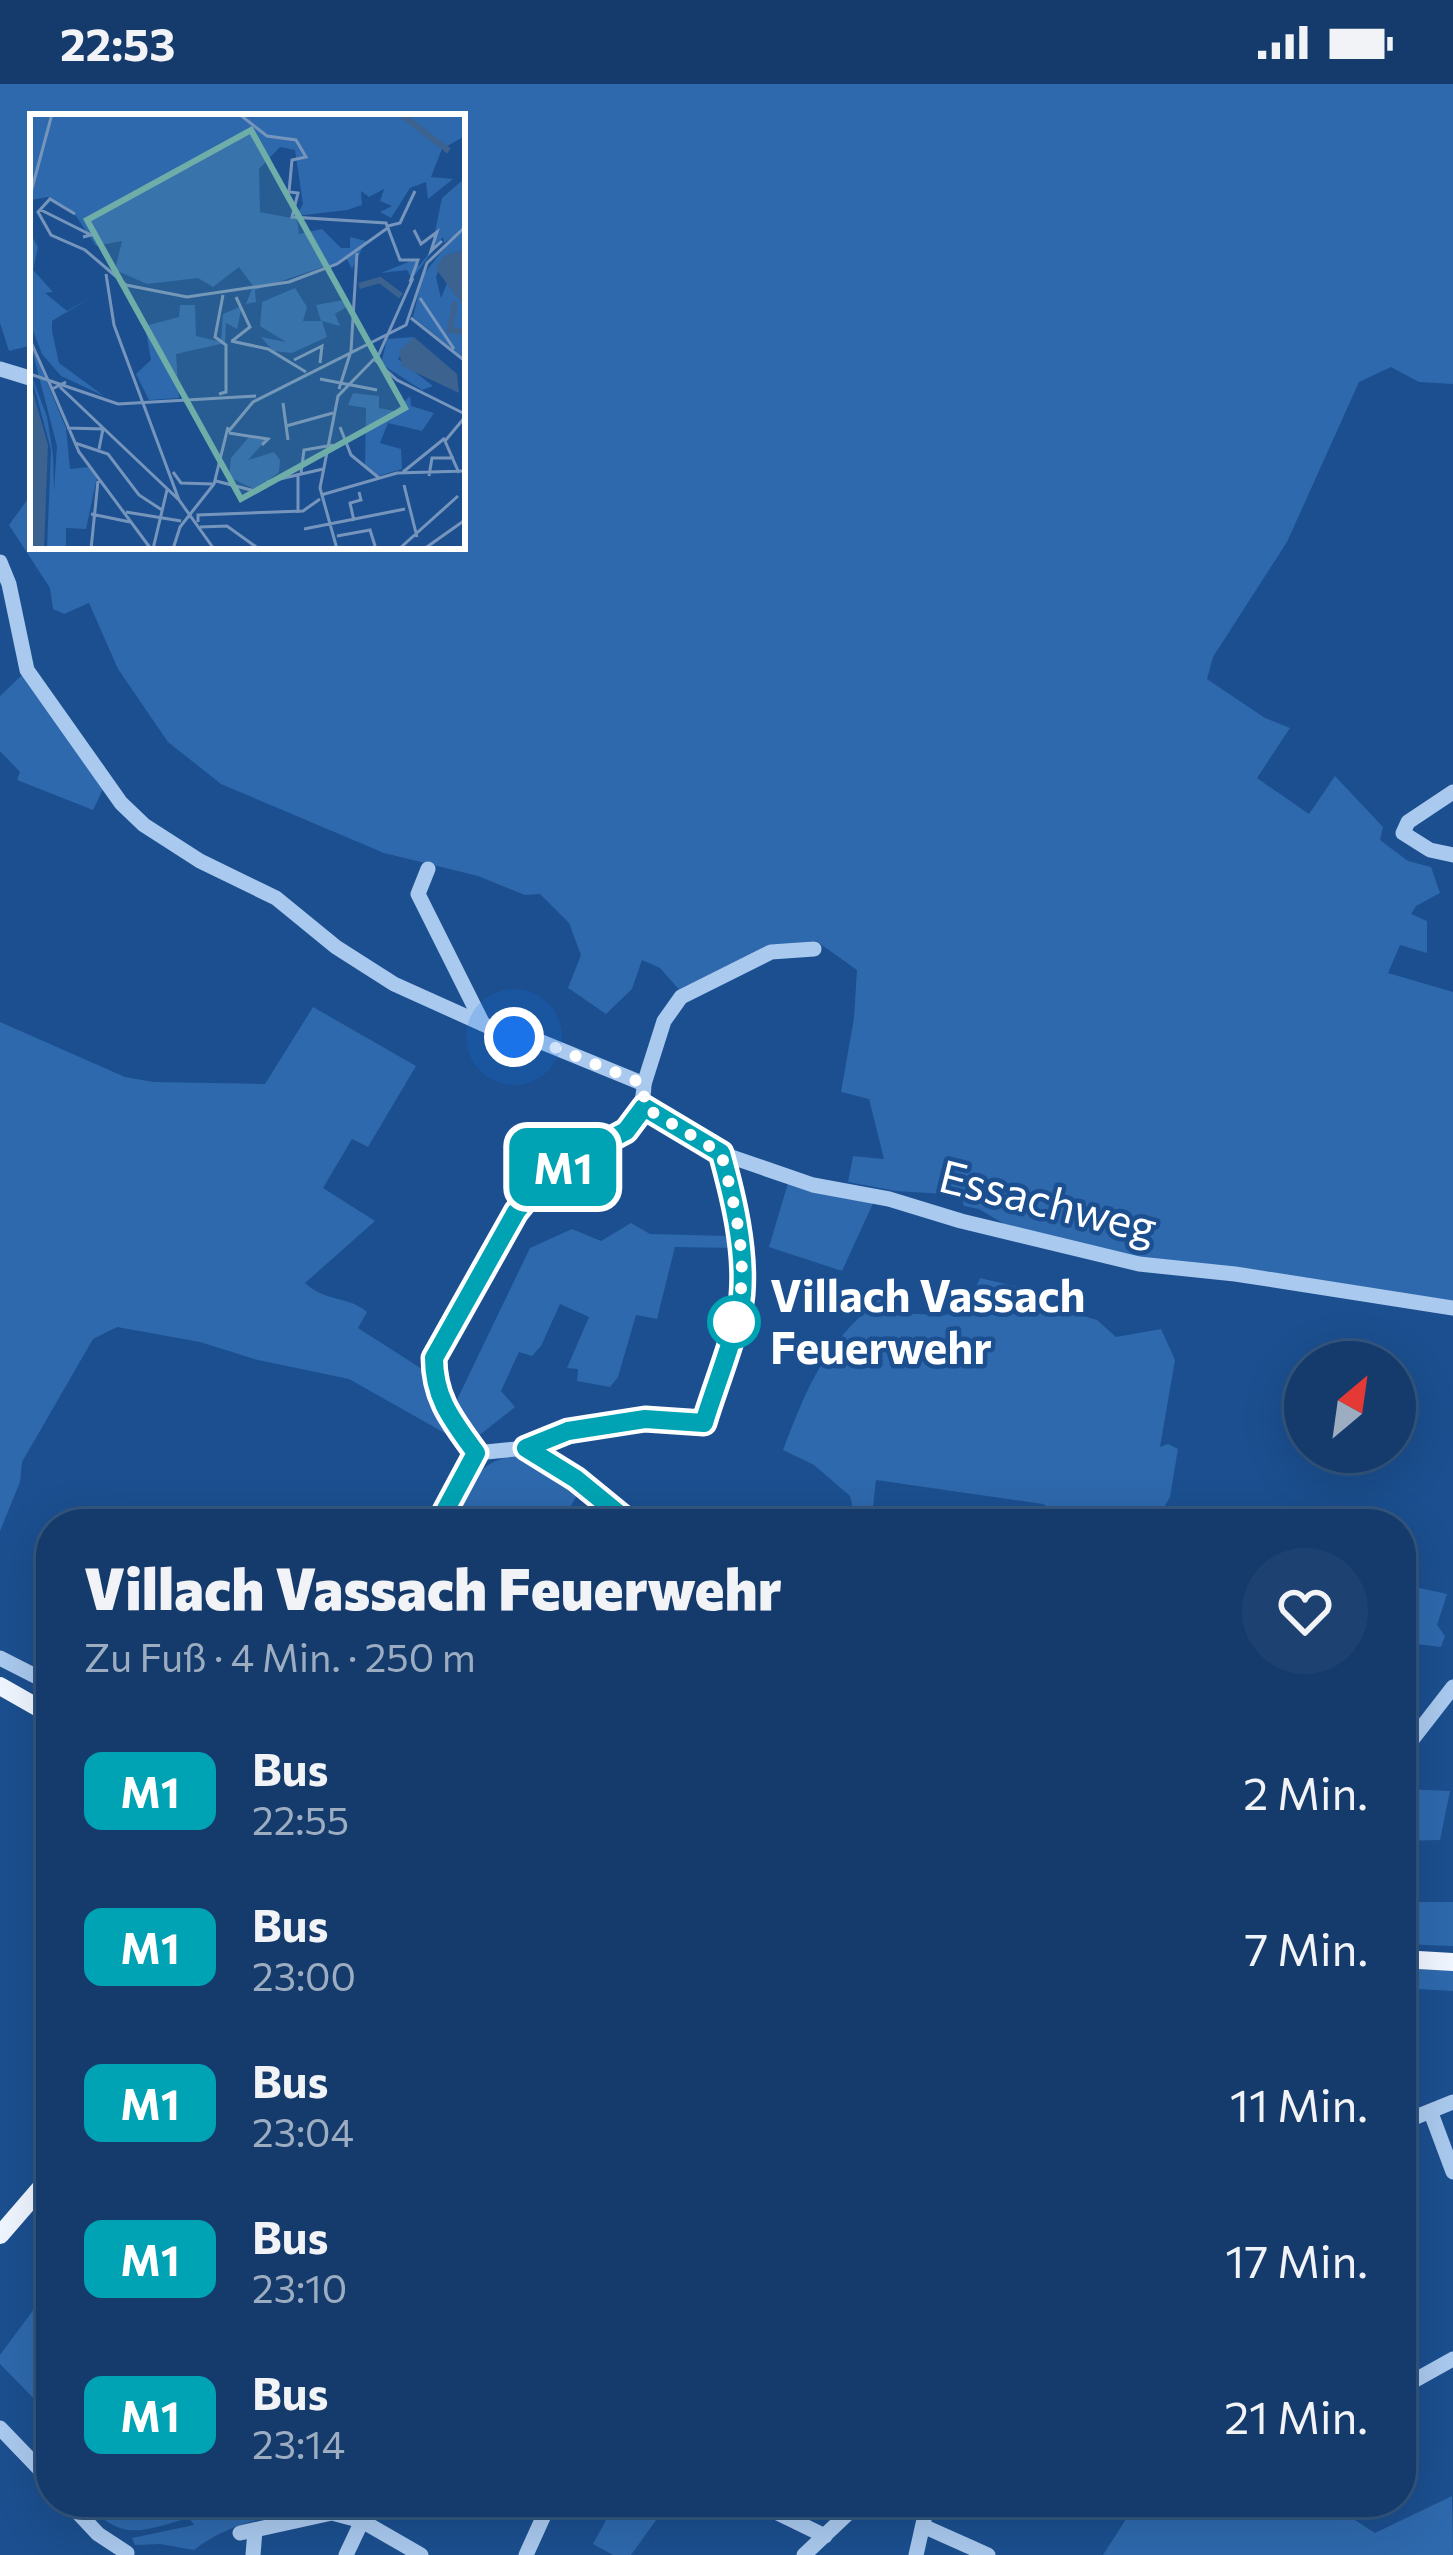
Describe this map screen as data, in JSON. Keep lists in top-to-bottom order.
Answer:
{
  "streets": {
    "street": ["Essachweg"]
  },
  "places": ["Villach Vassach Feuerwehr"],
  "lines": ["bus line M1"],
  "north": "top right",
  "page": {
    "status": "22:53",
    "on_map": "M1",
    "heading": ["Villach Vassach Feuerwehr", "Zu Fuß · 4 Min. · 250 m"],
    "list": [
      {
        "mark": "M1",
        "name": "Bus",
        "note": "22:55",
        "value": "2 Min."
      },
      {
        "mark": "M1",
        "name": "Bus",
        "note": "23:00",
        "value": "7 Min."
      },
      {
        "mark": "M1",
        "name": "Bus",
        "note": "23:04",
        "value": "11 Min."
      },
      {
        "mark": "M1",
        "name": "Bus",
        "note": "23:10",
        "value": "17 Min."
      },
      {
        "mark": "M1",
        "name": "Bus",
        "note": "23:14",
        "value": "21 Min."
      }
    ]
  }
}
